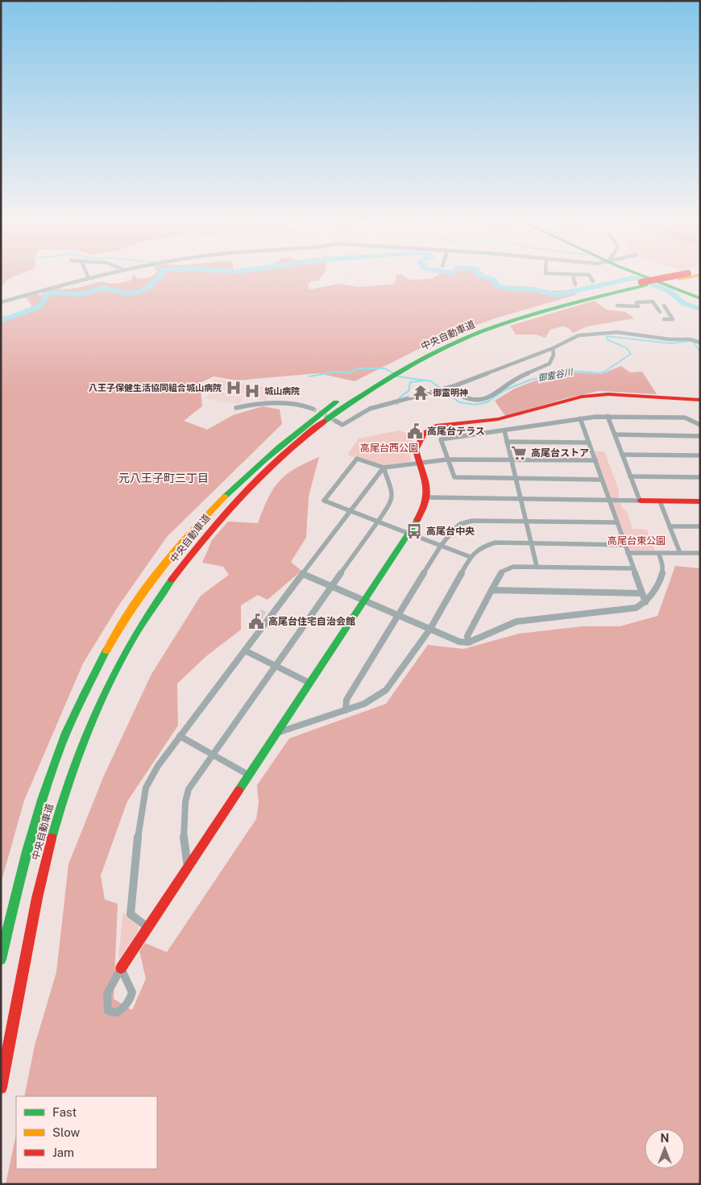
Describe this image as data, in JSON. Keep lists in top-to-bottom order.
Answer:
{
  "streets": {
    "main road": ["中央自動車道"]
  },
  "districts": ["元八王子町三丁目"],
  "water": ["御霊谷川"],
  "parks": ["高尾台西公園", "高尾台東公園"],
  "places": {
    "hospital": ["八王子保健生活協同組合城山病院", "城山病院"],
    "temple": ["御霊明神"],
    "public building": ["高尾台テラス", "高尾台住宅自治会館"],
    "supermarket": ["高尾台ストア"],
    "bus stop": ["高尾台中央"]
  },
  "legend": ["Fast", "Slow", "Jam"],
  "north": "top"
}
